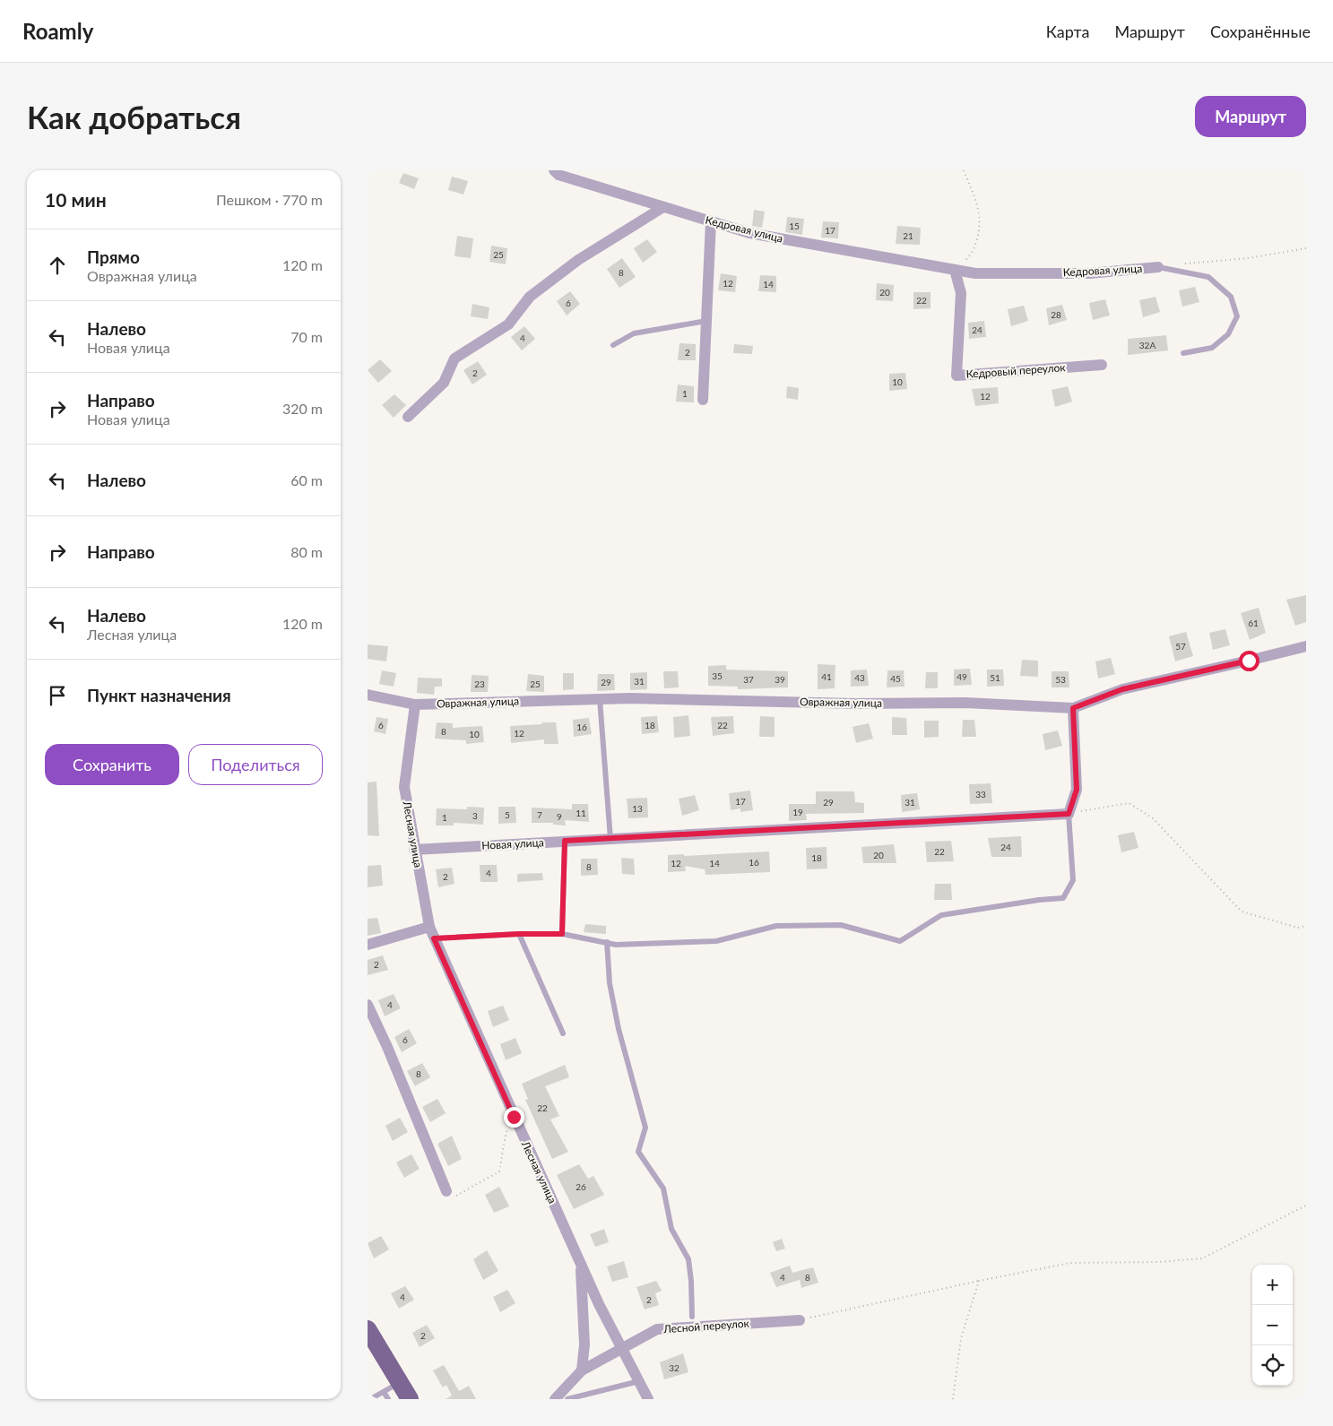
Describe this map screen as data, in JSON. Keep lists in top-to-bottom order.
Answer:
{
  "streets": {
    "street": [
      "Кедровая улица",
      "Кедровый переулок",
      "Овражная улица",
      "Лесная улица",
      "Новая улица",
      "Лесной переулок"
    ]
  },
  "crossings": [
    ["Кедровая улица", "Кедровый переулок"],
    ["Овражная улица", "Лесная улица"],
    ["Лесная улица", "Новая улица"],
    ["Лесная улица", "Лесной переулок"]
  ],
  "house_numbers": [
    "15",
    "17",
    "21",
    "25",
    "8",
    "12",
    "14",
    "20",
    "22",
    "6",
    "28",
    "24",
    "4",
    "32А",
    "2",
    "2",
    "10",
    "1",
    "12",
    "61",
    "57",
    "35",
    "41",
    "49",
    "43",
    "51",
    "45",
    "37",
    "39",
    "53",
    "31",
    "29",
    "23",
    "25",
    "6",
    "18",
    "22",
    "16",
    "8",
    "12",
    "10",
    "33",
    "17",
    "29",
    "31",
    "13",
    "19",
    "11",
    "5",
    "7",
    "3",
    "9",
    "1",
    "24",
    "22",
    "20",
    "18",
    "16",
    "12",
    "14",
    "8",
    "4",
    "2",
    "2",
    "4",
    "6",
    "8",
    "22",
    "26",
    "4",
    "8",
    "4",
    "2",
    "2",
    "32"
  ],
  "page": {
    "header": "Roamly",
    "nav": ["Карта", "Маршрут", "Сохранённые"],
    "buttons": [
      "Маршрут",
      ["Сохранить", "Поделиться"]
    ],
    "title": "Как добраться",
    "heading": ["10 мин", "Пешком · 770 m"],
    "list": [
      ["Прямо", "Овражная улица", "120 m"],
      ["Налево", "Новая улица", "70 m"],
      ["Направо", "Новая улица", "320 m"],
      ["Налево", "60 m"],
      ["Направо", "80 m"],
      ["Налево", "Лесная улица", "120 m"],
      "Пункт назначения"
    ],
    "map_buttons": ["+", "−"]
  }
}
